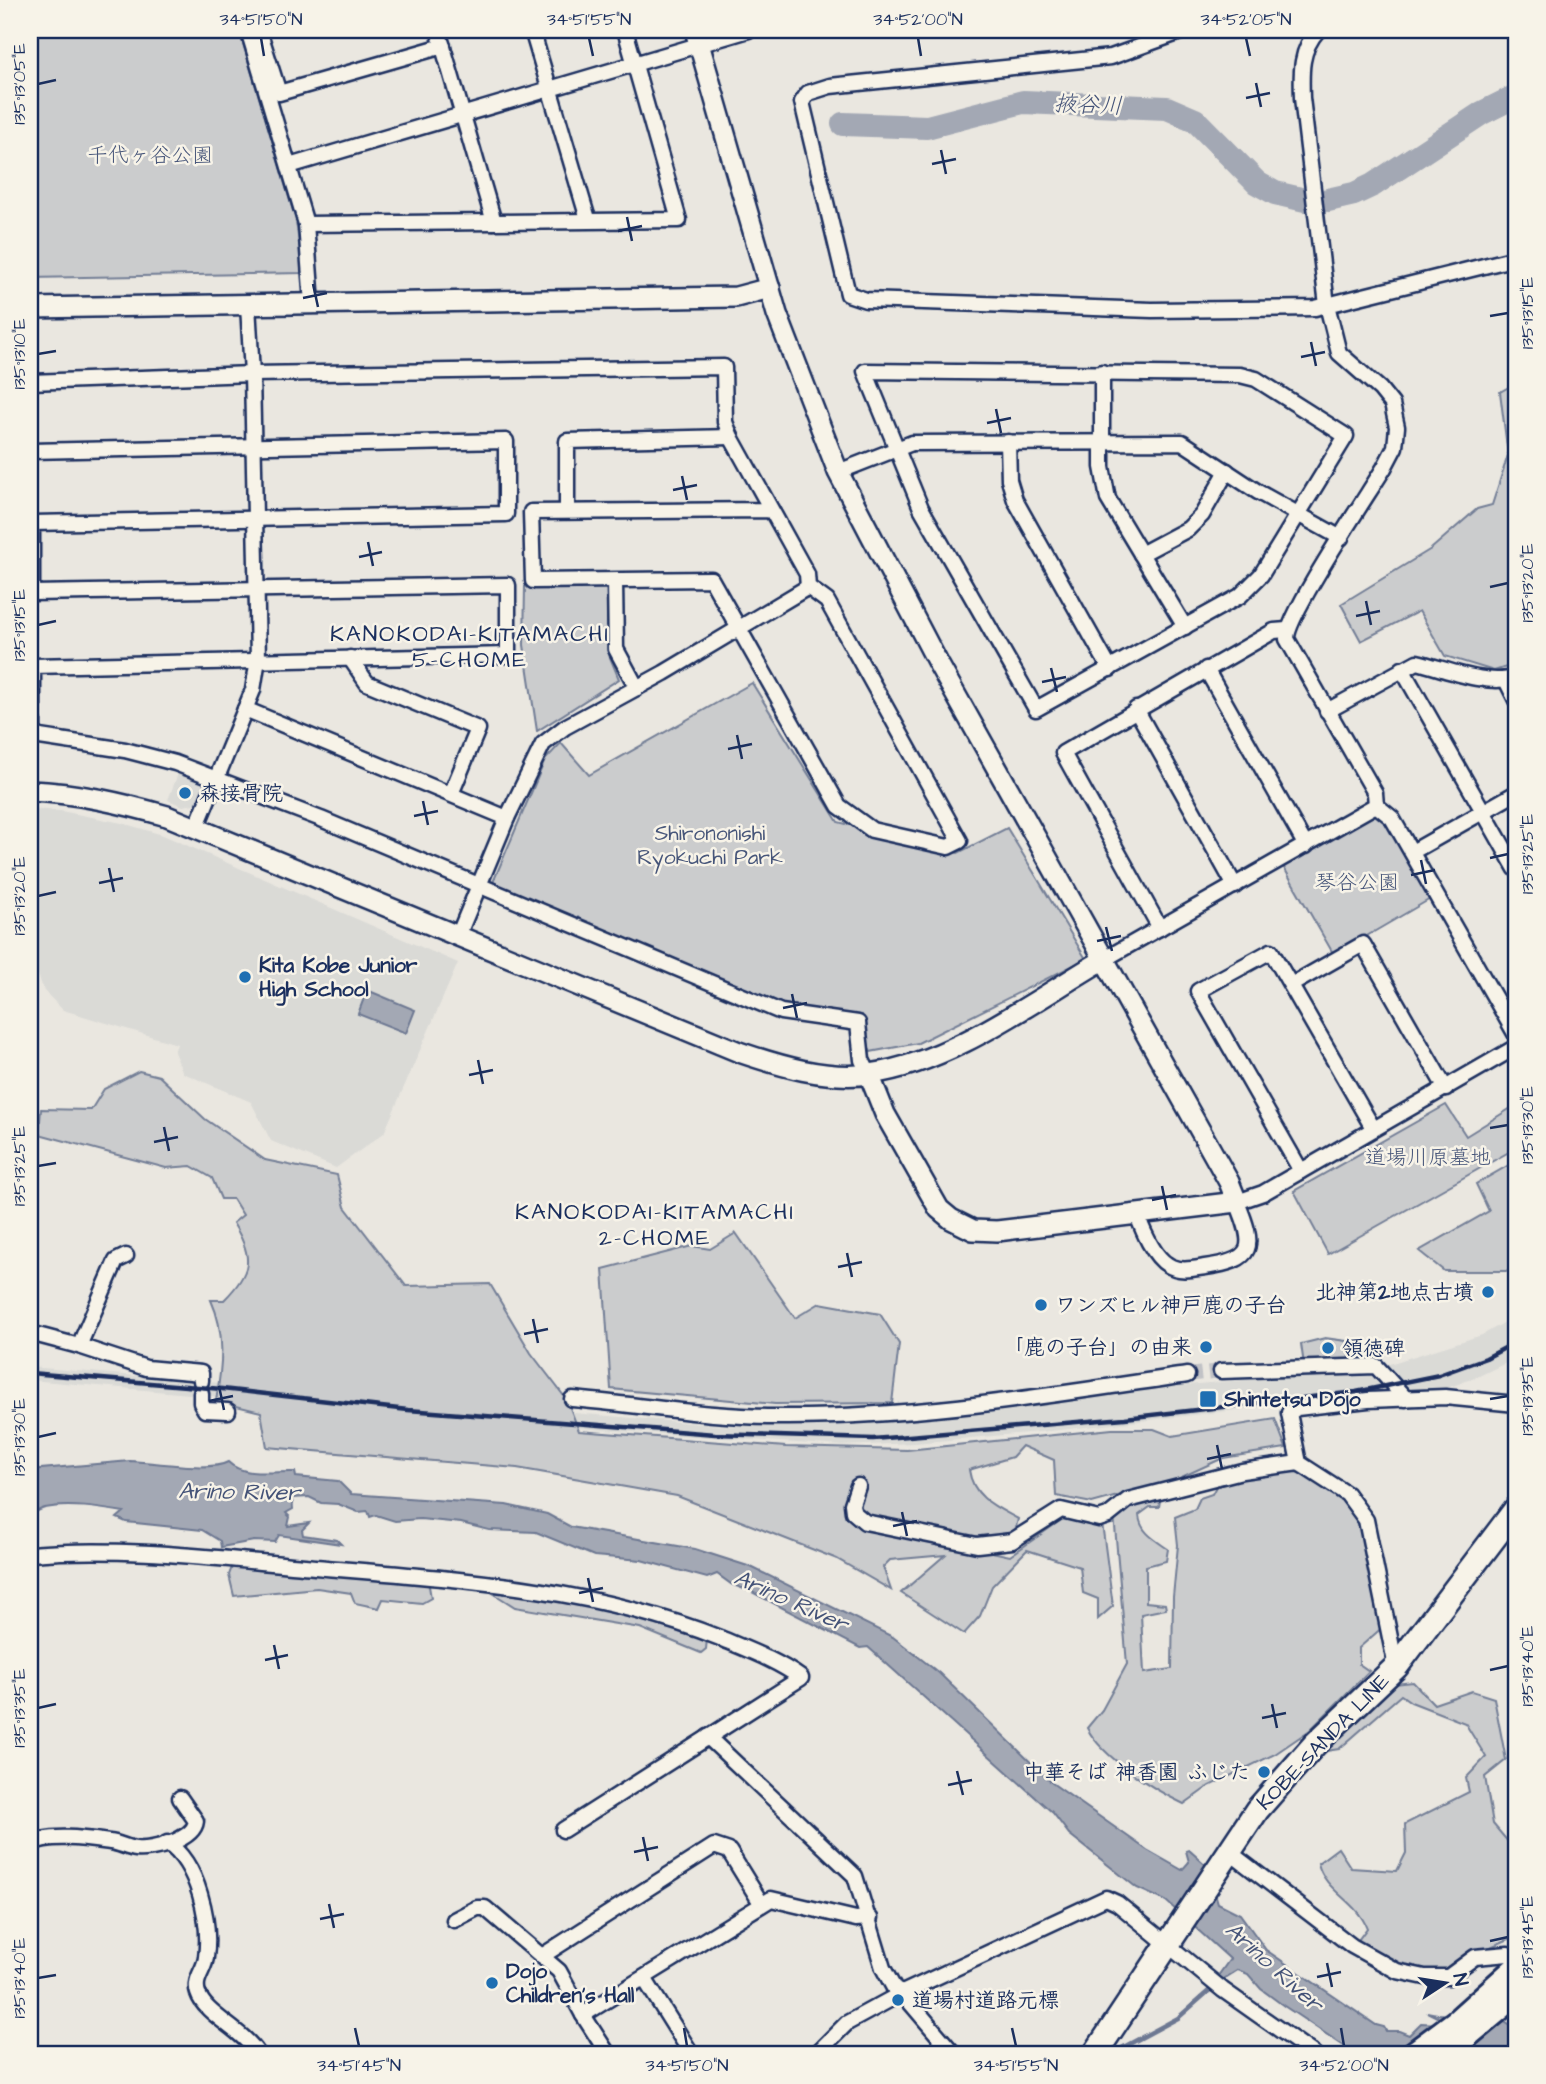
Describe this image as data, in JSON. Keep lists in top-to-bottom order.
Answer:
{
  "streets": {
    "main road": ["KOBE-SANDA LINE"]
  },
  "districts": ["KANOKODAI-KITAMACHI 5-CHOME", "KANOKODAI-KITAMACHI 2-CHOME"],
  "water": ["掖谷川", "Arino River"],
  "parks": [
    "千代ヶ谷公園",
    "Shirononishi Ryokuchi Park",
    "琴谷公園",
    "道場川原墓地"
  ],
  "places": {
    "other": [
      "森接骨院",
      "Kita Kobe Junior High School",
      "北神第2地点古墳",
      "ワンズヒル神戸鹿の子台",
      "「鹿の子台」の由来",
      "領徳碑",
      "中華そば 神香園 ふじた",
      "Dojo Children's Hall",
      "道場村道路元標"
    ],
    "transit": ["Shintetsu Dojo"]
  },
  "north": "right",
  "coordinates": [
    "34°51'50\"N",
    "34°51'55\"N",
    "34°52'00\"N",
    "34°52'05\"N",
    "135°13'05\"E",
    "135°13'15\"E",
    "135°13'10\"E",
    "135°13'20\"E",
    "135°13'25\"E",
    "135°13'30\"E",
    "135°13'35\"E",
    "135°13'40\"E",
    "135°13'45\"E",
    "34°51'45\"N"
  ]
}
